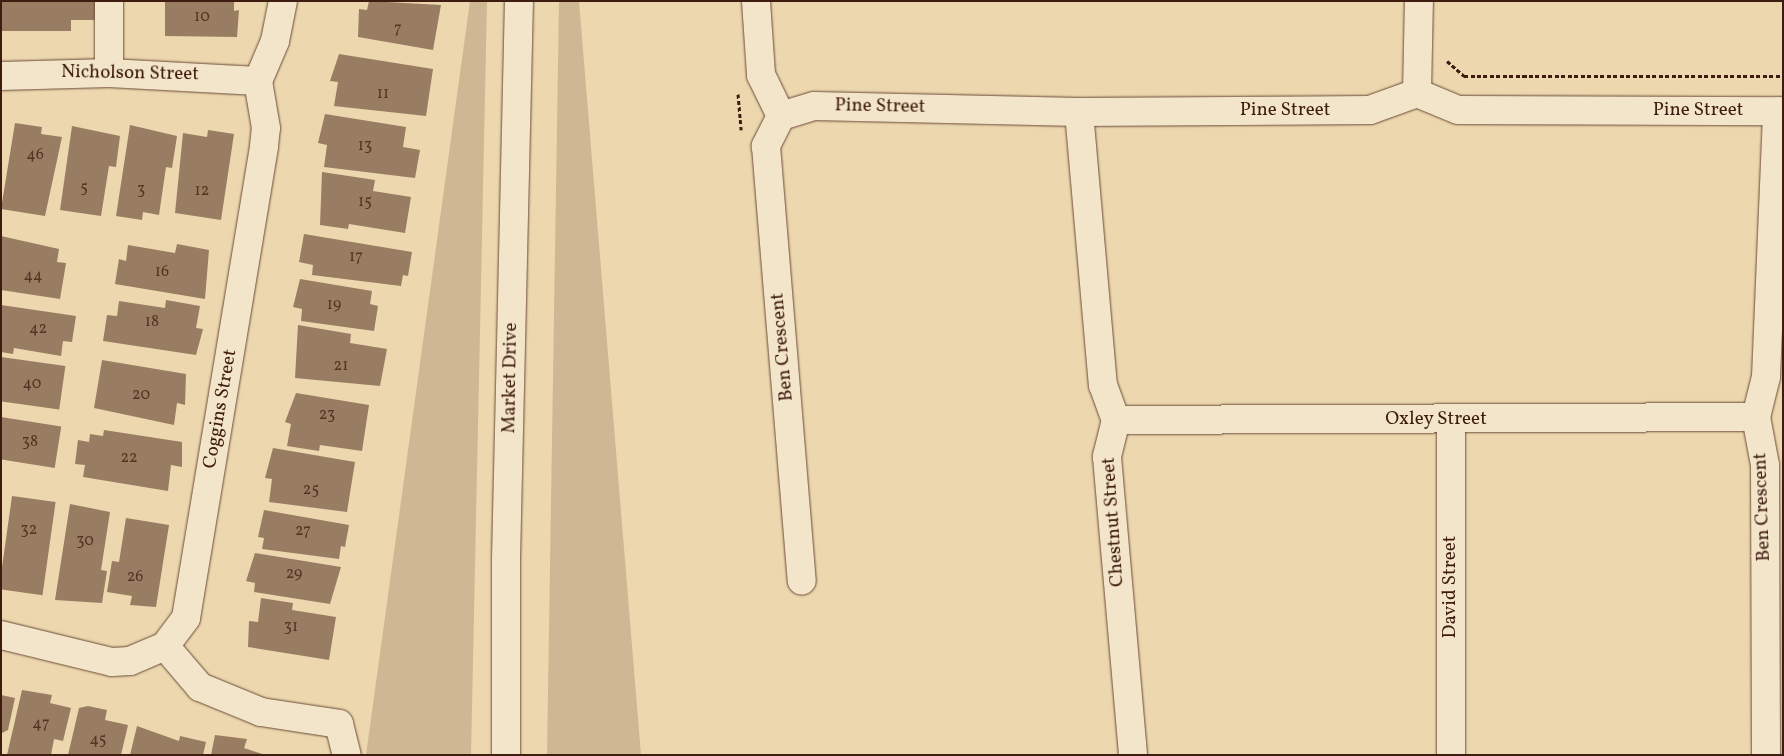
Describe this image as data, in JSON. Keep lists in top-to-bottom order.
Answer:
{
  "streets": {
    "street": [
      "Nicholson Street",
      "Pine Street",
      "Ben Crescent",
      "Market Drive",
      "Coggins Street",
      "Oxley Street",
      "Chestnut Street",
      "David Street"
    ]
  },
  "crossings": [
    ["Nicholson Street", "Coggins Street"],
    ["Pine Street", "Ben Crescent"],
    ["Ben Crescent", "Oxley Street"],
    ["Oxley Street", "Chestnut Street"],
    ["Oxley Street", "David Street"]
  ],
  "house_numbers": [
    "10",
    "7",
    "11",
    "13",
    "46",
    "5",
    "3",
    "12",
    "15",
    "17",
    "16",
    "44",
    "19",
    "18",
    "42",
    "21",
    "40",
    "20",
    "23",
    "38",
    "22",
    "25",
    "32",
    "27",
    "30",
    "29",
    "26",
    "31",
    "47",
    "45"
  ]
}
